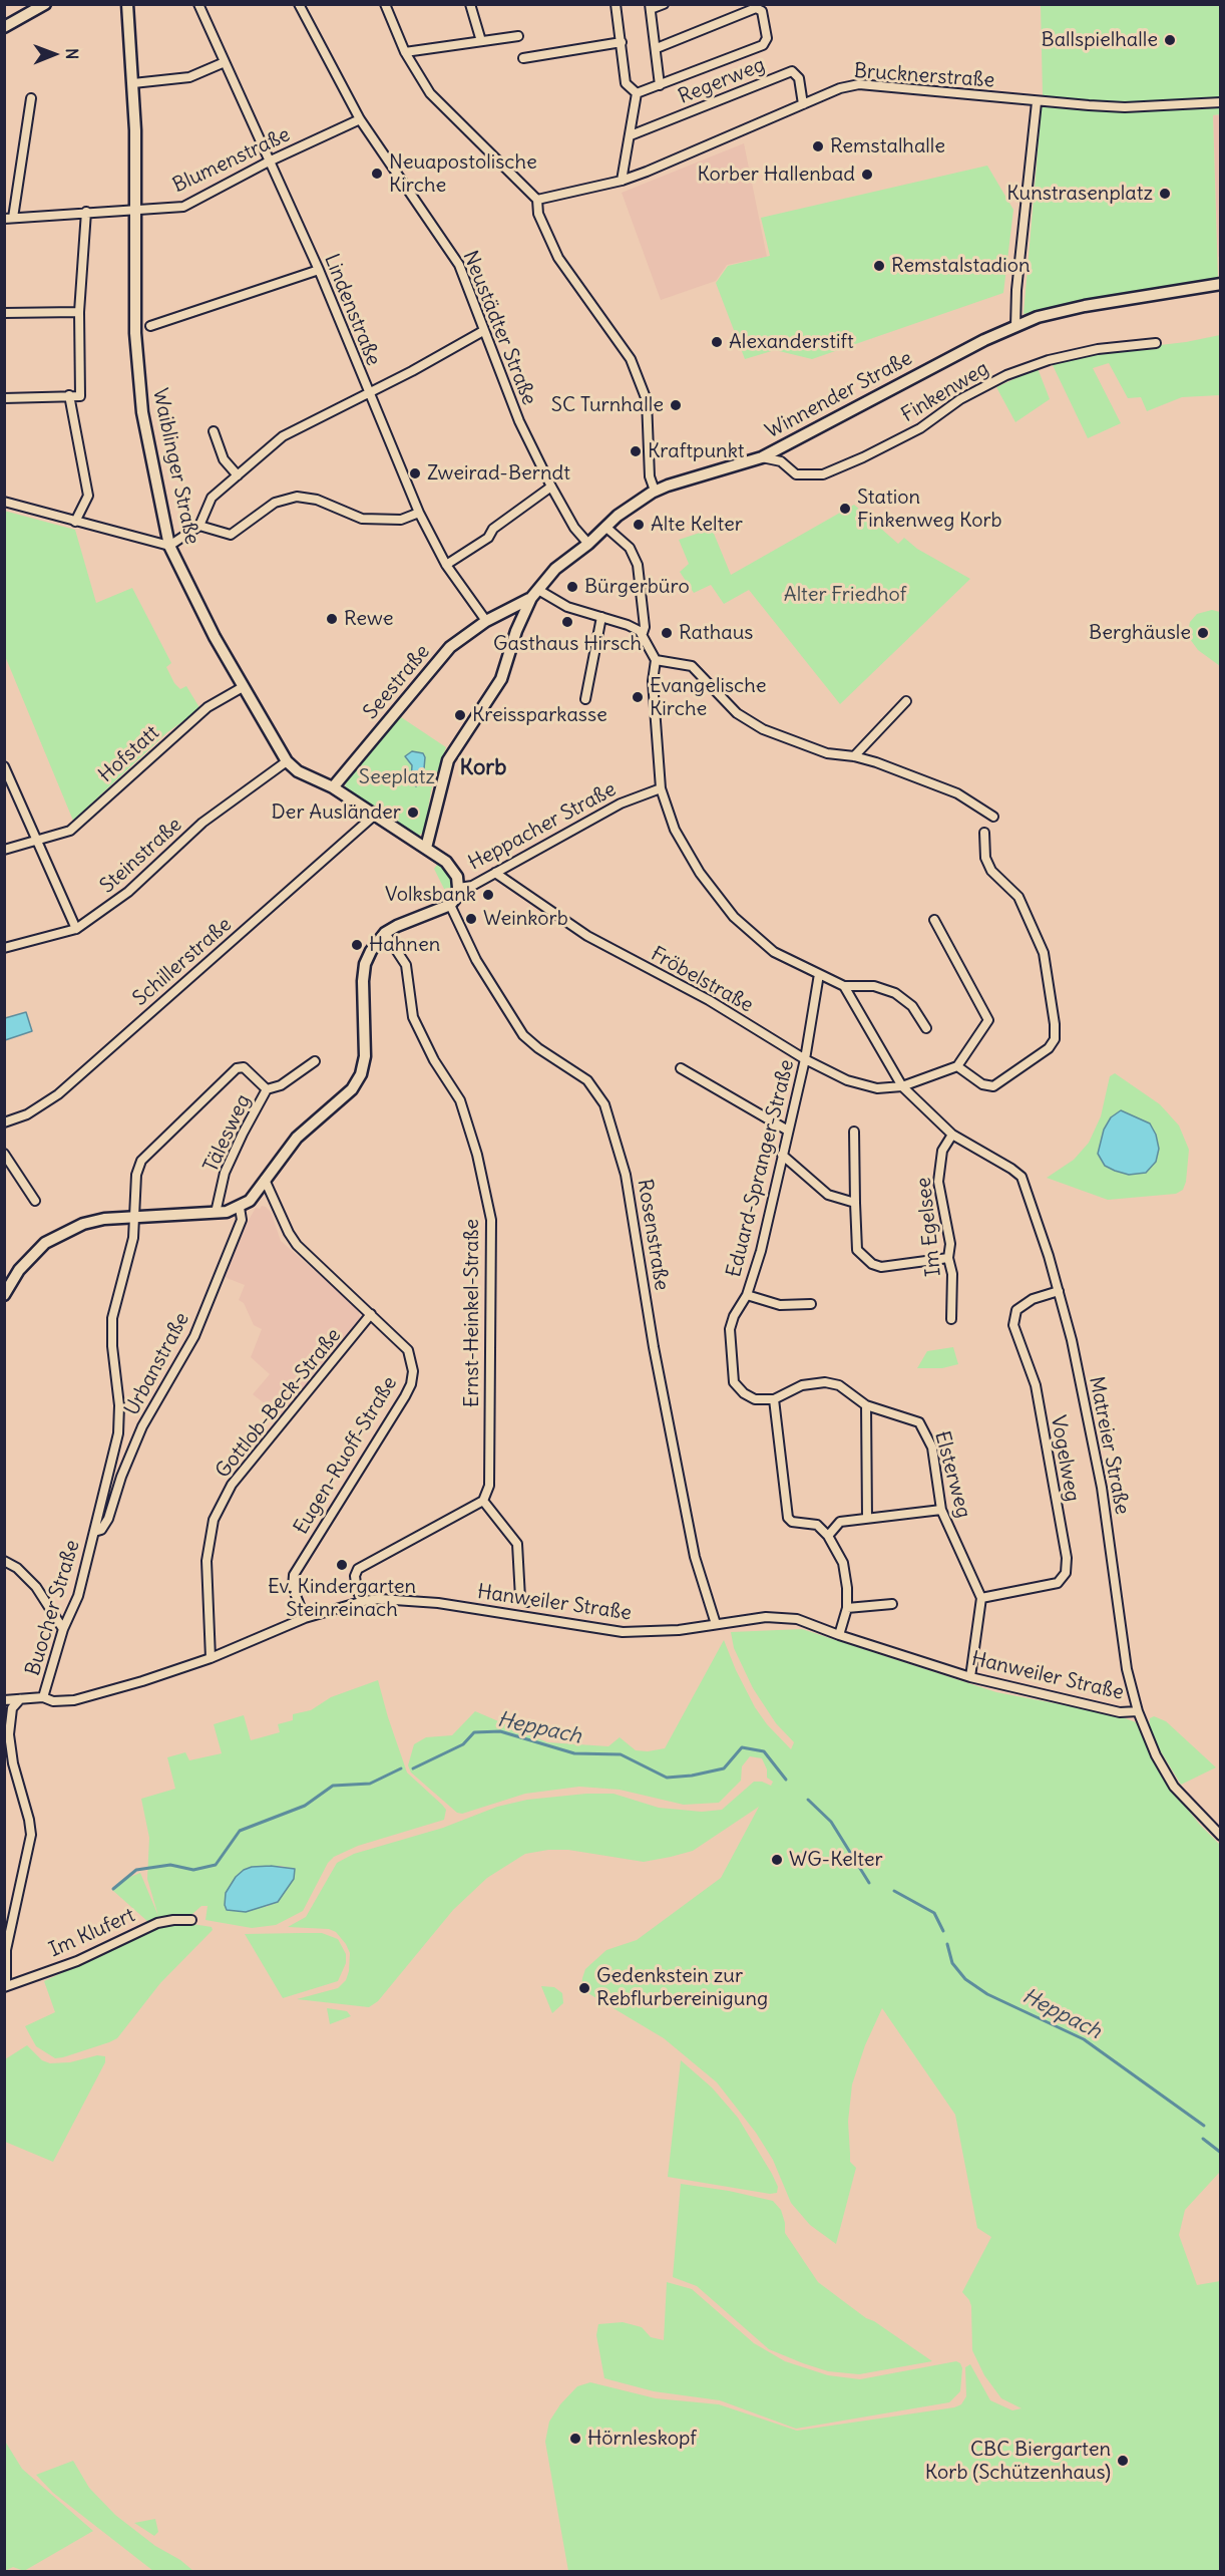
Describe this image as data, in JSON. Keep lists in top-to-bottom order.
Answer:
{
  "streets": {
    "street": [
      "Brucknerstraße",
      "Regerweg",
      "Blumenstraße",
      "Lindenstraße",
      "Neustädter Straße",
      "Finkenweg",
      "Winnender Straße",
      "Waiblinger Straße",
      "Seestraße",
      "Hofstatt",
      "Heppacher Straße",
      "Steinstraße",
      "Schillerstraße",
      "Fröbelstraße",
      "Tälesweg",
      "Eduard-Spranger-Straße",
      "Im Egelsee",
      "Rosenstraße",
      "Ernst-Heinkel-Straße",
      "Urbanstraße",
      "Gottlob-Beck-Straße",
      "Matreier Straße",
      "Eugen-Ruoff-Straße",
      "Vogelweg",
      "Elsterweg",
      "Hanweiler Straße",
      "Buocher Straße",
      "Im Klufert"
    ]
  },
  "crossings": [
    ["Brucknerstraße", "Regerweg"],
    ["Blumenstraße", "Lindenstraße"],
    ["Blumenstraße", "Neustädter Straße"],
    ["Blumenstraße", "Waiblinger Straße"],
    ["Lindenstraße", "Seestraße"],
    ["Neustädter Straße", "Winnender Straße"],
    ["Finkenweg", "Winnender Straße"],
    ["Winnender Straße", "Waiblinger Straße"],
    ["Winnender Straße", "Seestraße"],
    ["Waiblinger Straße", "Seestraße"],
    ["Waiblinger Straße", "Hofstatt"],
    ["Waiblinger Straße", "Heppacher Straße"],
    ["Waiblinger Straße", "Steinstraße"],
    ["Waiblinger Straße", "Schillerstraße"],
    ["Heppacher Straße", "Fröbelstraße"],
    ["Heppacher Straße", "Rosenstraße"],
    ["Fröbelstraße", "Eduard-Spranger-Straße"],
    ["Tälesweg", "Buocher Straße"],
    ["Eduard-Spranger-Straße", "Elsterweg"],
    ["Im Egelsee", "Matreier Straße"],
    ["Rosenstraße", "Hanweiler Straße"],
    ["Urbanstraße", "Buocher Straße"],
    ["Gottlob-Beck-Straße", "Eugen-Ruoff-Straße"],
    ["Gottlob-Beck-Straße", "Hanweiler Straße"],
    ["Matreier Straße", "Vogelweg"],
    ["Matreier Straße", "Hanweiler Straße"],
    ["Eugen-Ruoff-Straße", "Hanweiler Straße"],
    ["Vogelweg", "Elsterweg"],
    ["Hanweiler Straße", "Buocher Straße"],
    ["Buocher Straße", "Im Klufert"]
  ],
  "districts": ["Korb"],
  "water": ["Heppach"],
  "parks": ["Alter Friedhof", "Seeplatz"],
  "places": [
    "Ballspielhalle",
    "Remstalhalle",
    "Neuapostolische Kirche",
    "Korber Hallenbad",
    "Kunstrasenplatz",
    "Remstalstadion",
    "Alexanderstift",
    "SC Turnhalle",
    "Kraftpunkt",
    "Zweirad-Berndt",
    "Station Finkenweg Korb",
    "Alte Kelter",
    "Bürgerbüro",
    "Rewe",
    "Gasthaus Hirsch",
    "Rathaus",
    "Berghäusle",
    "Evangelische Kirche",
    "Kreissparkasse",
    "Der Ausländer",
    "Volksbank",
    "Weinkorb",
    "Hahnen",
    "Ev. Kindergarten Steinreinach",
    "WG-Kelter",
    "Gedenkstein zur Rebflurbereinigung",
    "Hörnleskopf",
    "CBC Biergarten Korb (Schützenhaus)"
  ],
  "north": "right"
}
